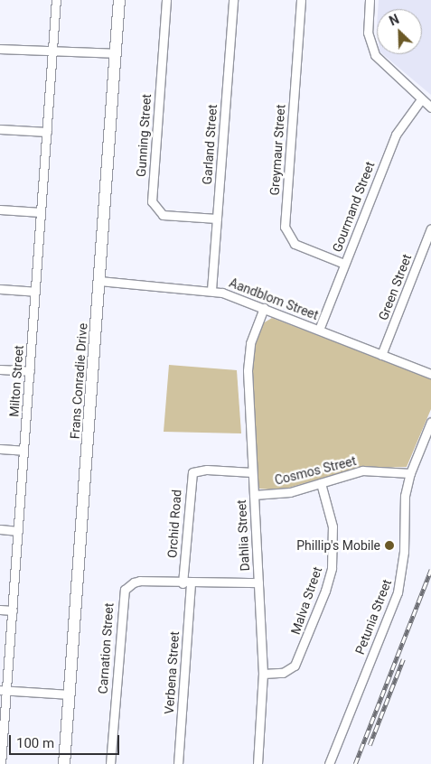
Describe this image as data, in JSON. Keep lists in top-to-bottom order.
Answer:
{
  "streets": {
    "street": [
      "Gunning Street",
      "Garland Street",
      "Greymaur Street",
      "Gourmand Street",
      "Green Street",
      "Aandblom Street",
      "Milton Street",
      "Frans Conradie Drive",
      "Cosmos Street",
      "Orchid Road",
      "Dahlia Street",
      "Malva Street",
      "Petunia Street",
      "Carnation Street",
      "Verbena Street"
    ]
  },
  "crossings": [
    ["Gunning Street", "Garland Street"],
    ["Garland Street", "Aandblom Street"],
    ["Greymaur Street", "Gourmand Street"],
    ["Gourmand Street", "Aandblom Street"],
    ["Green Street", "Aandblom Street"],
    ["Aandblom Street", "Frans Conradie Drive"],
    ["Aandblom Street", "Dahlia Street"],
    ["Cosmos Street", "Dahlia Street"],
    ["Cosmos Street", "Malva Street"],
    ["Cosmos Street", "Petunia Street"],
    ["Orchid Road", "Dahlia Street"],
    ["Orchid Road", "Carnation Street"],
    ["Orchid Road", "Verbena Street"],
    ["Dahlia Street", "Malva Street"],
    ["Dahlia Street", "Carnation Street"],
    ["Carnation Street", "Verbena Street"]
  ],
  "places": ["Phillip's Mobile"],
  "scale_bar": "100 m",
  "north": "top left"
}
